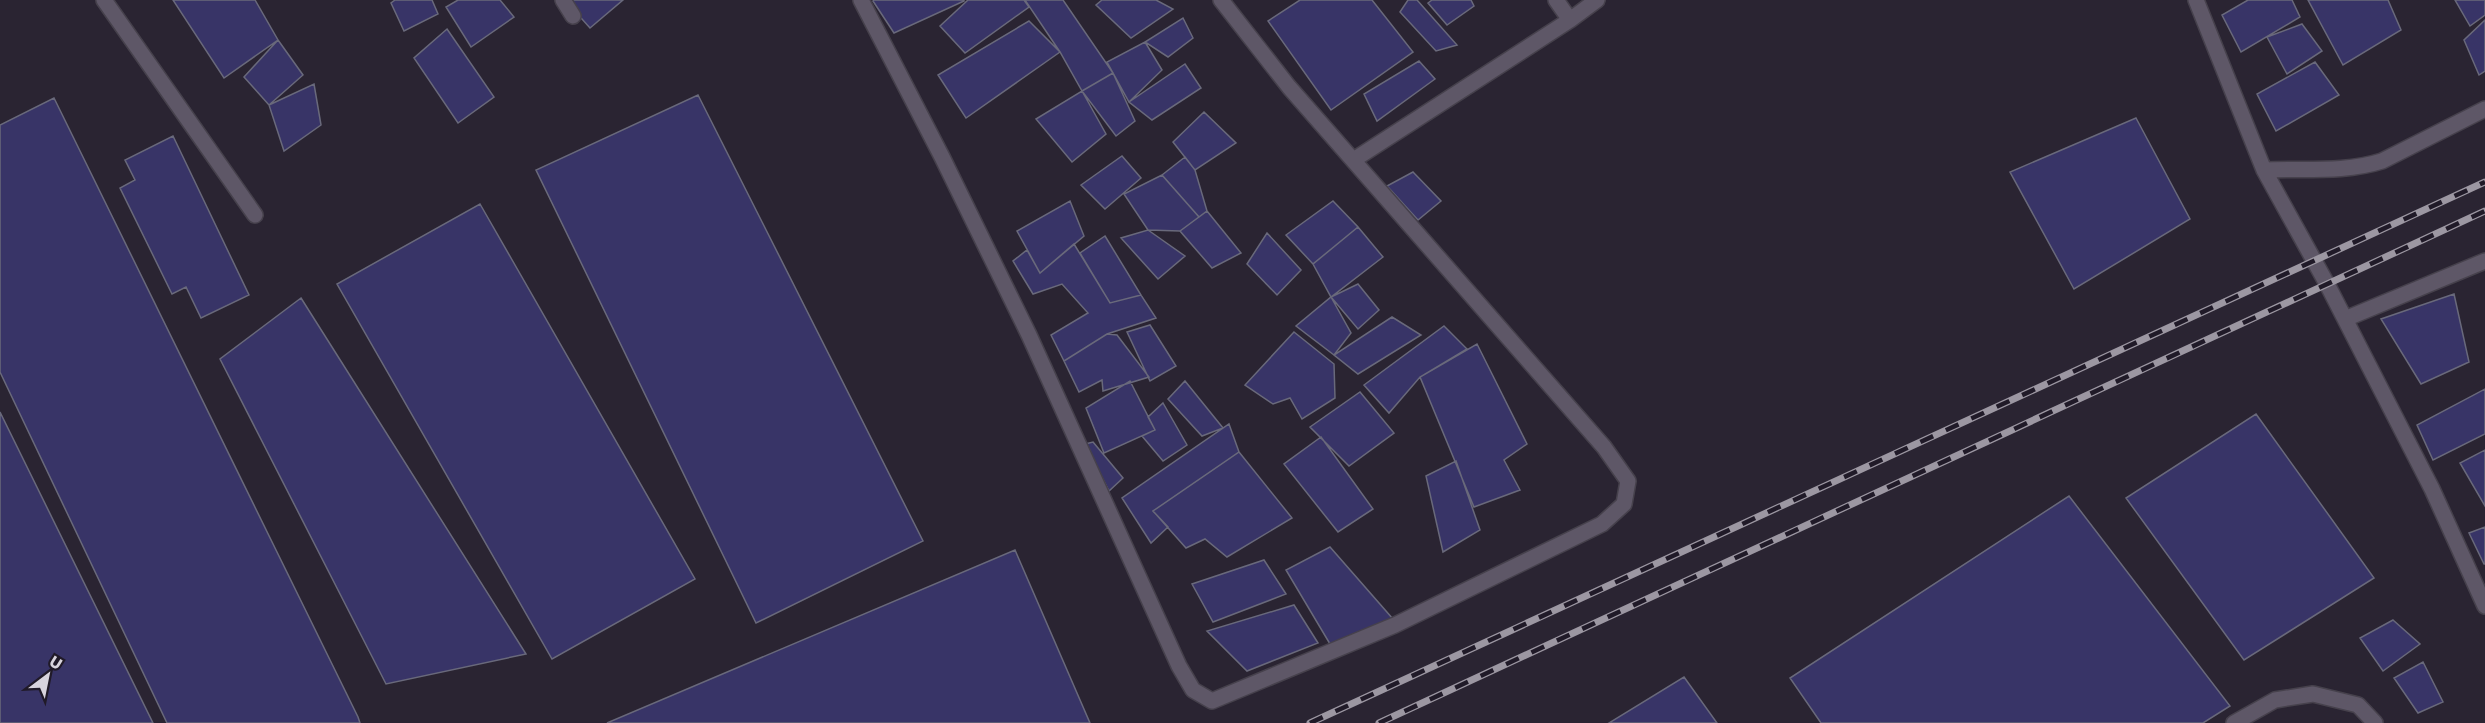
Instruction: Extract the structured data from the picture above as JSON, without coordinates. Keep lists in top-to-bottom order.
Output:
{
  "north": "top right"
}
